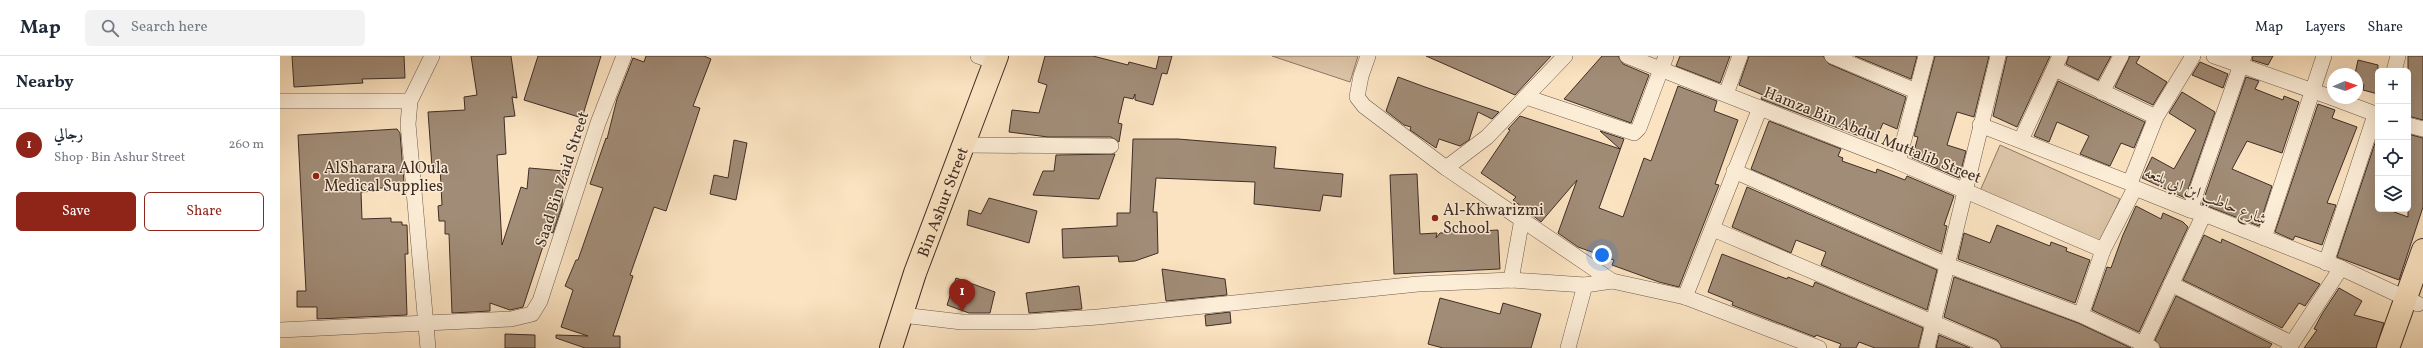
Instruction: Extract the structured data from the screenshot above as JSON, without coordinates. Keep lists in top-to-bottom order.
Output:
{
  "streets": {
    "main road": ["Bin Ashur Street"],
    "street": ["Hamza Bin Abdul Muttalib Street", "Saad Bin Zaid Street", "شارع حاطب ابن ابي بلتعه"]
  },
  "places": ["AlSharara AlOula Medical Supplies", "Al-Khwarizmi School"],
  "north": "right",
  "page": {
    "header": "Map",
    "search": "Search here",
    "nav": ["Map", "Layers", "Share"],
    "heading": "Nearby",
    "map_buttons": ["+", "−"],
    "list": [
      {
        "mark": "1",
        "name": "رجالي",
        "note": "Shop · Bin Ashur Street",
        "value": "260 m"
      }
    ],
    "buttons": ["Save", "Share"],
    "pins": "1"
  }
}
